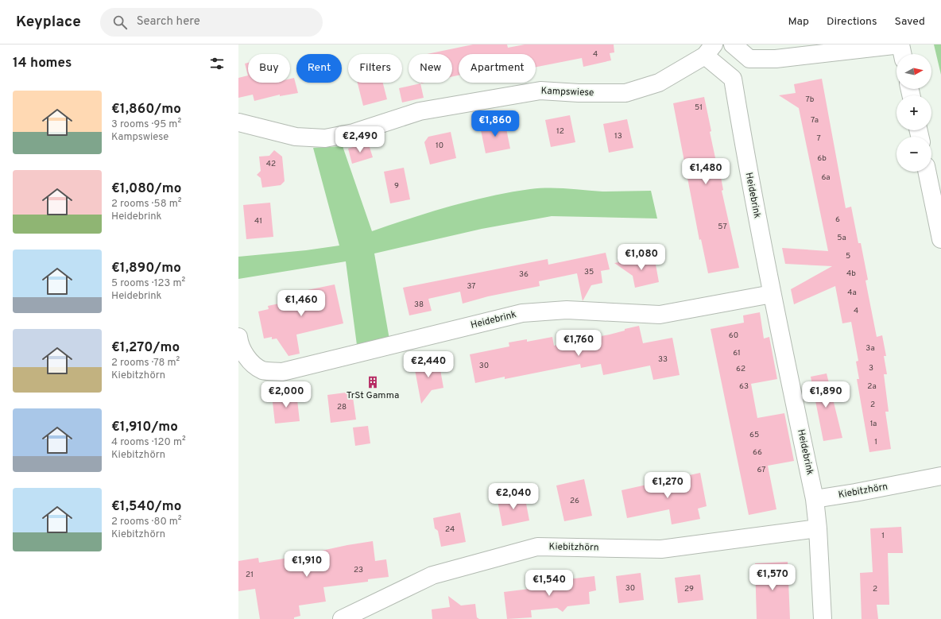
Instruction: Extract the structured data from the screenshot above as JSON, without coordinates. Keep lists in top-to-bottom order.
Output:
{
  "streets": {
    "street": ["Kampswiese", "Heidebrink", "Kiebitzhörn"]
  },
  "crossings": [
    ["Heidebrink", "Kiebitzhörn"]
  ],
  "places": {
    "building": ["TrSt Gamma"]
  },
  "house_numbers": [
    "4",
    "7b",
    "51",
    "7a",
    "12",
    "13",
    "7",
    "10",
    "6b",
    "42",
    "6a",
    "9",
    "6",
    "41",
    "57",
    "5a",
    "5",
    "35",
    "4b",
    "36",
    "37",
    "4a",
    "38",
    "4",
    "60",
    "3a",
    "61",
    "33",
    "30",
    "3",
    "62",
    "63",
    "2a",
    "2",
    "28",
    "1a",
    "65",
    "1",
    "66",
    "67",
    "26",
    "24",
    "1",
    "23",
    "21",
    "30",
    "29",
    "2"
  ],
  "north": "right",
  "page": {
    "header": "Keyplace",
    "search": "Search here",
    "nav": ["Map", "Directions", "Saved"],
    "heading": "14 homes",
    "map_buttons": ["+", "−"],
    "chip": [
      "Buy",
      "Rent",
      "Filters",
      "New",
      "Apartment"
    ],
    "list": [
      {
        "name": "€1,860/mo",
        "note": "3 rooms · 95 m² · Kampswiese"
      },
      {
        "name": "€1,080/mo",
        "note": "2 rooms · 58 m² · Heidebrink"
      },
      {
        "name": "€1,890/mo",
        "note": "5 rooms · 123 m² · Heidebrink"
      },
      {
        "name": "€1,270/mo",
        "note": "2 rooms · 78 m² · Kiebitzhörn"
      },
      {
        "name": "€1,910/mo",
        "note": "4 rooms · 120 m² · Kiebitzhörn"
      },
      {
        "name": "€1,540/mo",
        "note": "2 rooms · 80 m² · Kiebitzhörn"
      }
    ],
    "price": [
      "€1,860",
      "€2,490",
      "€1,480",
      "€1,080",
      "€1,460",
      "€1,760",
      "€2,440",
      "€2,000",
      "€1,890",
      "€1,270",
      "€2,040",
      "€1,910",
      "€1,570",
      "€1,540"
    ]
  }
}
